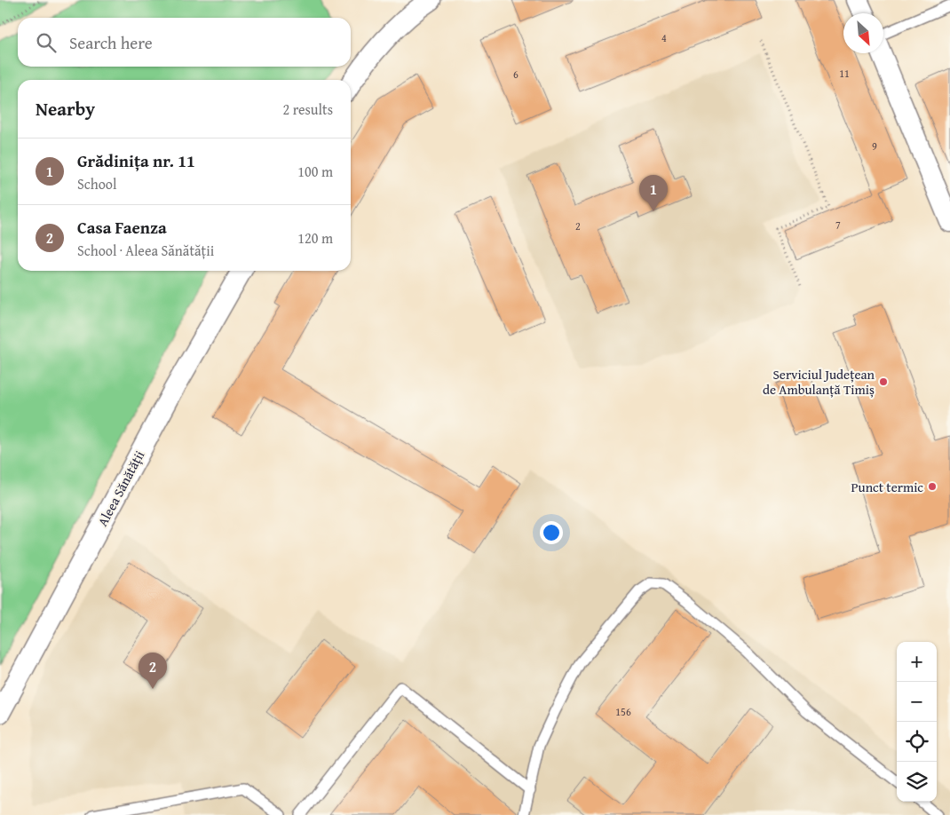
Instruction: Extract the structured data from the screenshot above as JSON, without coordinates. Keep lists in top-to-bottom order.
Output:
{
  "streets": {
    "street": ["Aleea Sănătății"]
  },
  "places": ["Serviciul Județean de Ambulanță Timiș", "Punct termic"],
  "house_numbers": [
    "4",
    "11",
    "6",
    "9",
    "7",
    "2",
    "156"
  ],
  "north": "bottom right",
  "page": {
    "search": "Search here",
    "heading": ["Nearby", "2 results"],
    "list": [
      {
        "mark": "1",
        "name": "Grădinița nr. 11",
        "note": "School",
        "value": "100 m"
      },
      {
        "mark": "2",
        "name": "Casa Faenza",
        "note": "School · Aleea Sănătății",
        "value": "120 m"
      }
    ],
    "pins": ["1", "2"],
    "map_buttons": ["+", "−"]
  }
}
